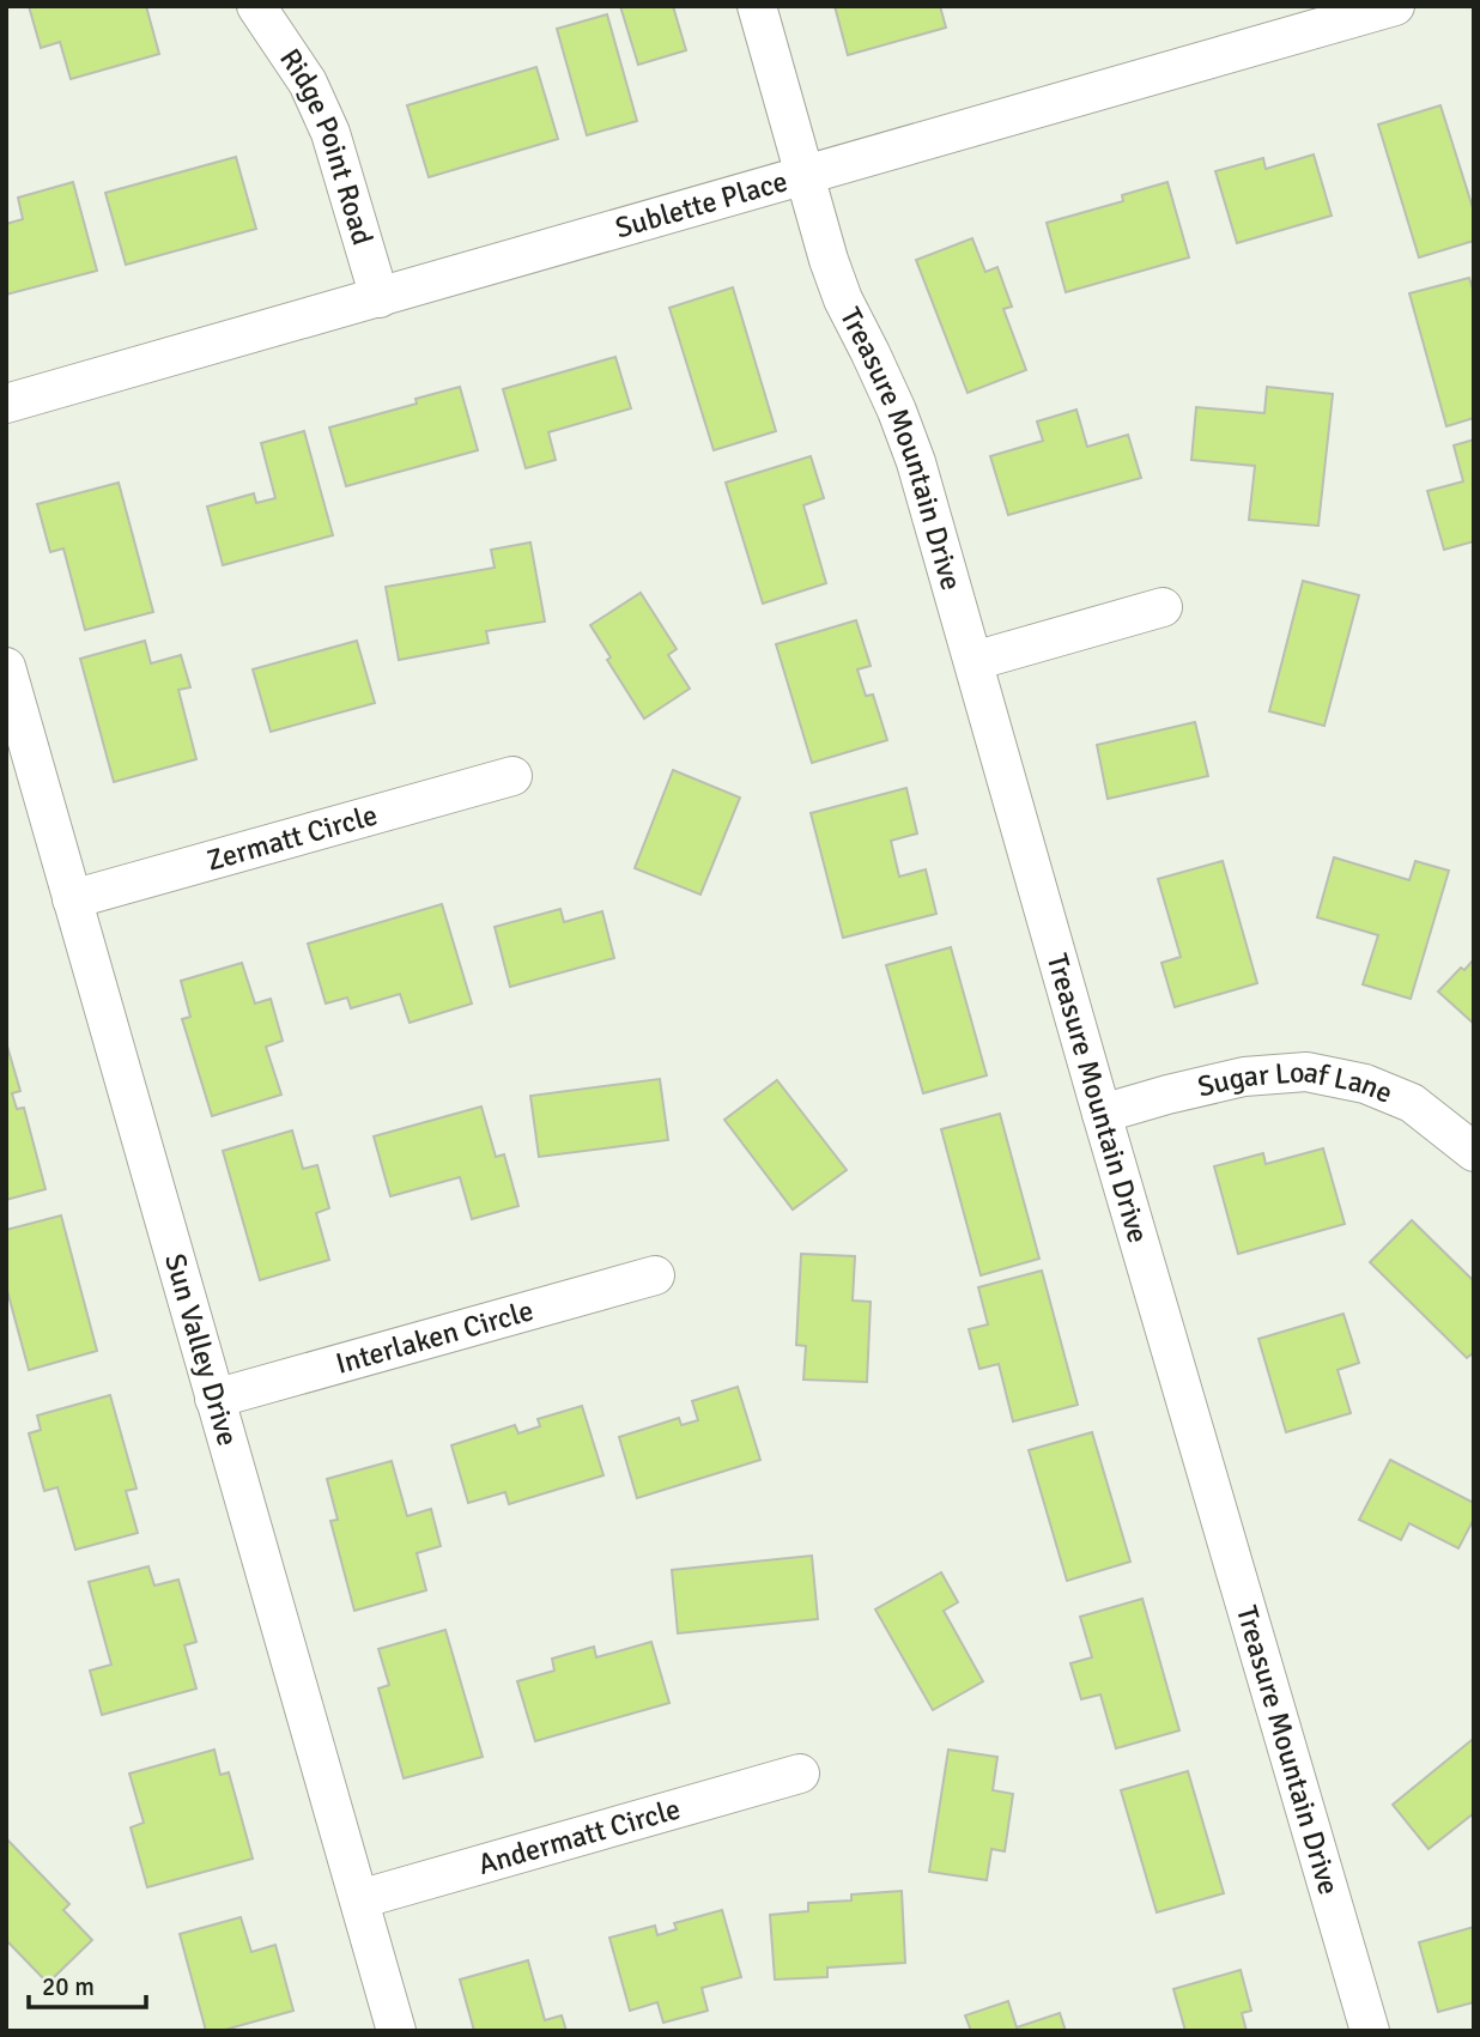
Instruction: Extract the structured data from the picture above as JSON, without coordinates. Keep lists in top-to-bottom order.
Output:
{
  "streets": {
    "street": [
      "Ridge Point Road",
      "Sublette Place",
      "Treasure Mountain Drive",
      "Zermatt Circle",
      "Sugar Loaf Lane",
      "Interlaken Circle",
      "Sun Valley Drive",
      "Andermatt Circle"
    ]
  },
  "crossings": [
    ["Ridge Point Road", "Sublette Place"],
    ["Sublette Place", "Treasure Mountain Drive"],
    ["Treasure Mountain Drive", "Sugar Loaf Lane"],
    ["Zermatt Circle", "Sun Valley Drive"],
    ["Interlaken Circle", "Sun Valley Drive"],
    ["Sun Valley Drive", "Andermatt Circle"]
  ],
  "scale_bar": "20 m"
}
